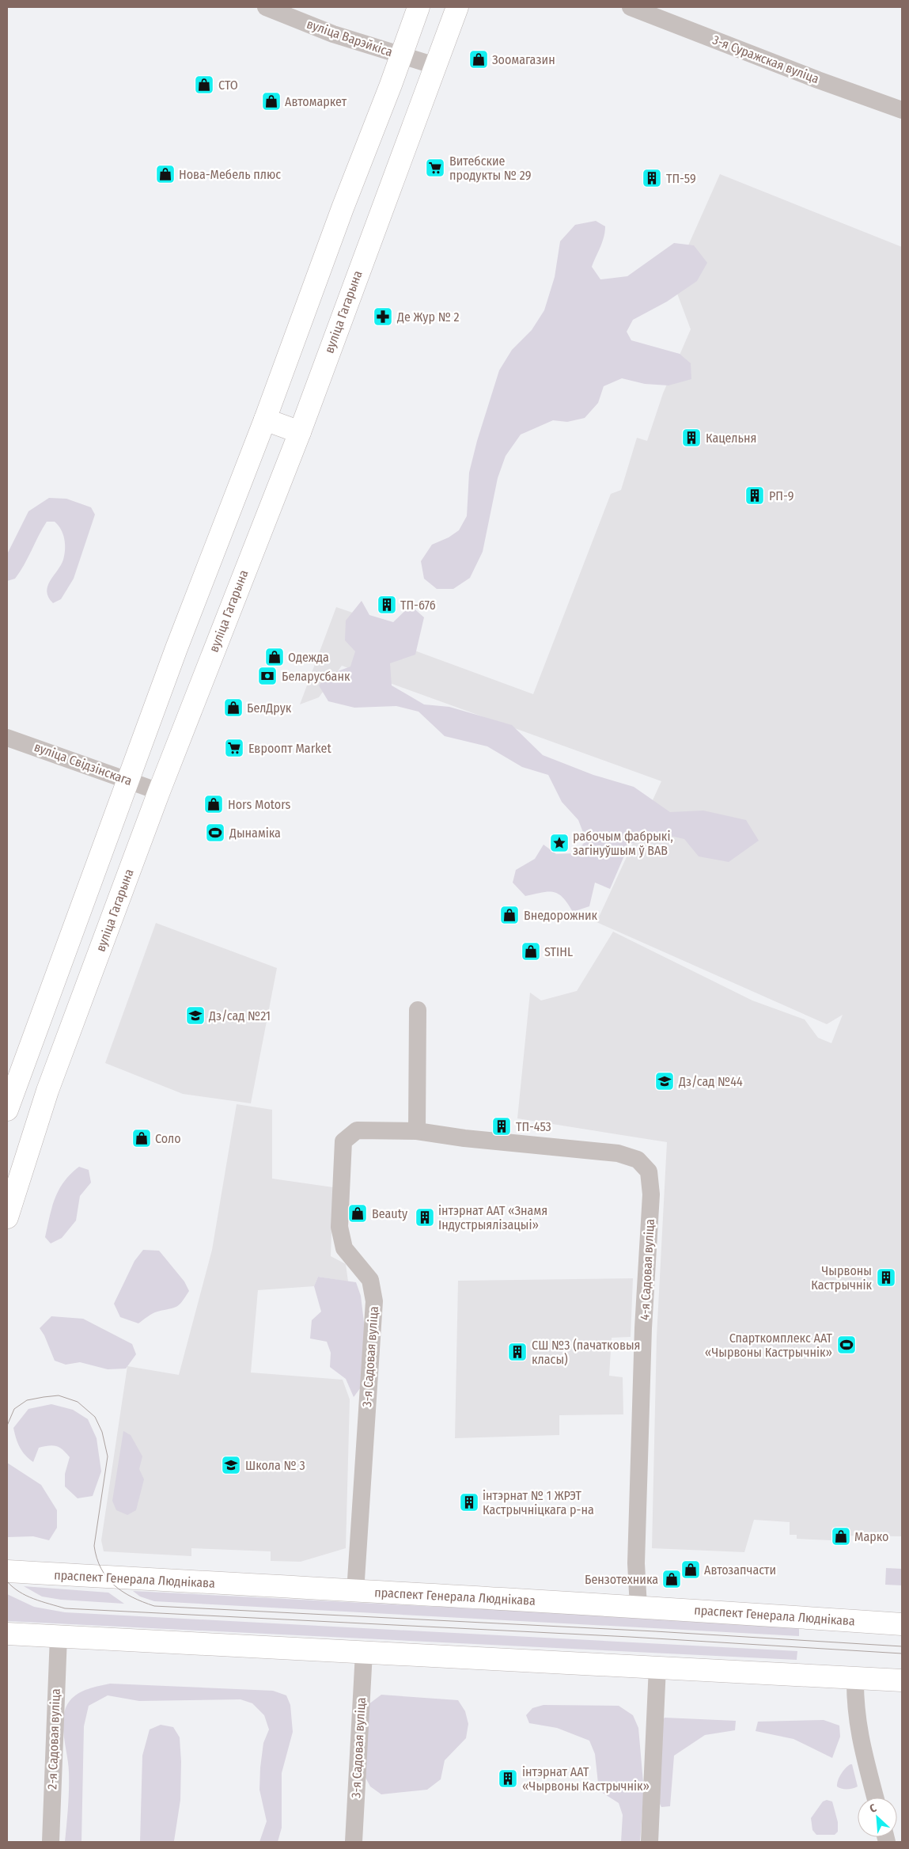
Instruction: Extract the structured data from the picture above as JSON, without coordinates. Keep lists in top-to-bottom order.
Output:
{
  "streets": {
    "main road": ["вуліца Гагарына", "праспект Генерала Люднікава"],
    "street": [
      "вуліца Варэйкіса",
      "3-я Суражская вуліца",
      "вуліца Свідзінскага",
      "4-я Садовая вуліца",
      "3-я Садовая вуліца",
      "2-я Садовая вуліца"
    ]
  },
  "crossings": [
    ["вуліца Варэйкіса", "вуліца Гагарына"],
    ["вуліца Гагарына", "вуліца Свідзінскага"],
    ["4-я Садовая вуліца", "3-я Садовая вуліца"],
    ["4-я Садовая вуліца", "праспект Генерала Люднікава"],
    ["3-я Садовая вуліца", "праспект Генерала Люднікава"]
  ],
  "places": {
    "shop": [
      "Зоомагазин",
      "СТО",
      "Автомаркет",
      "Нова-Мебель плюс",
      "Одежда",
      "БелДрук",
      "Hors Motors",
      "Внедорожник",
      "STIHL",
      "Соло",
      "Beauty",
      "Марко",
      "Автозапчасти",
      "Бензотехника"
    ],
    "supermarket": ["Витебские продукты № 29", "Евроопт Market"],
    "building": [
      "ТП-59",
      "Кацельня",
      "РП-9",
      "ТП-676",
      "ТП-453",
      "інтэрнат ААТ «Знамя Індустрыялізацыі»",
      "Чырвоны Кастрычнік",
      "СШ №3 (пачатковыя класы)",
      "інтэрнат № 1 ЖРЭТ Кастрычніцкага р-на",
      "інтэрнат ААТ «Чырвоны Кастрычнік»"
    ],
    "pharmacy": ["Де Жур № 2"],
    "bank": ["Беларусбанк"],
    "sports": ["Дынаміка", "Спарткомплекс ААТ «Чырвоны Кастрычнік»"],
    "place": ["рабочым фабрыкі, загінуўшым ў ВАВ"],
    "school or university": ["Дз/сад №21", "Дз/сад №44", "Школа № 3"]
  },
  "north": "top left"
}
